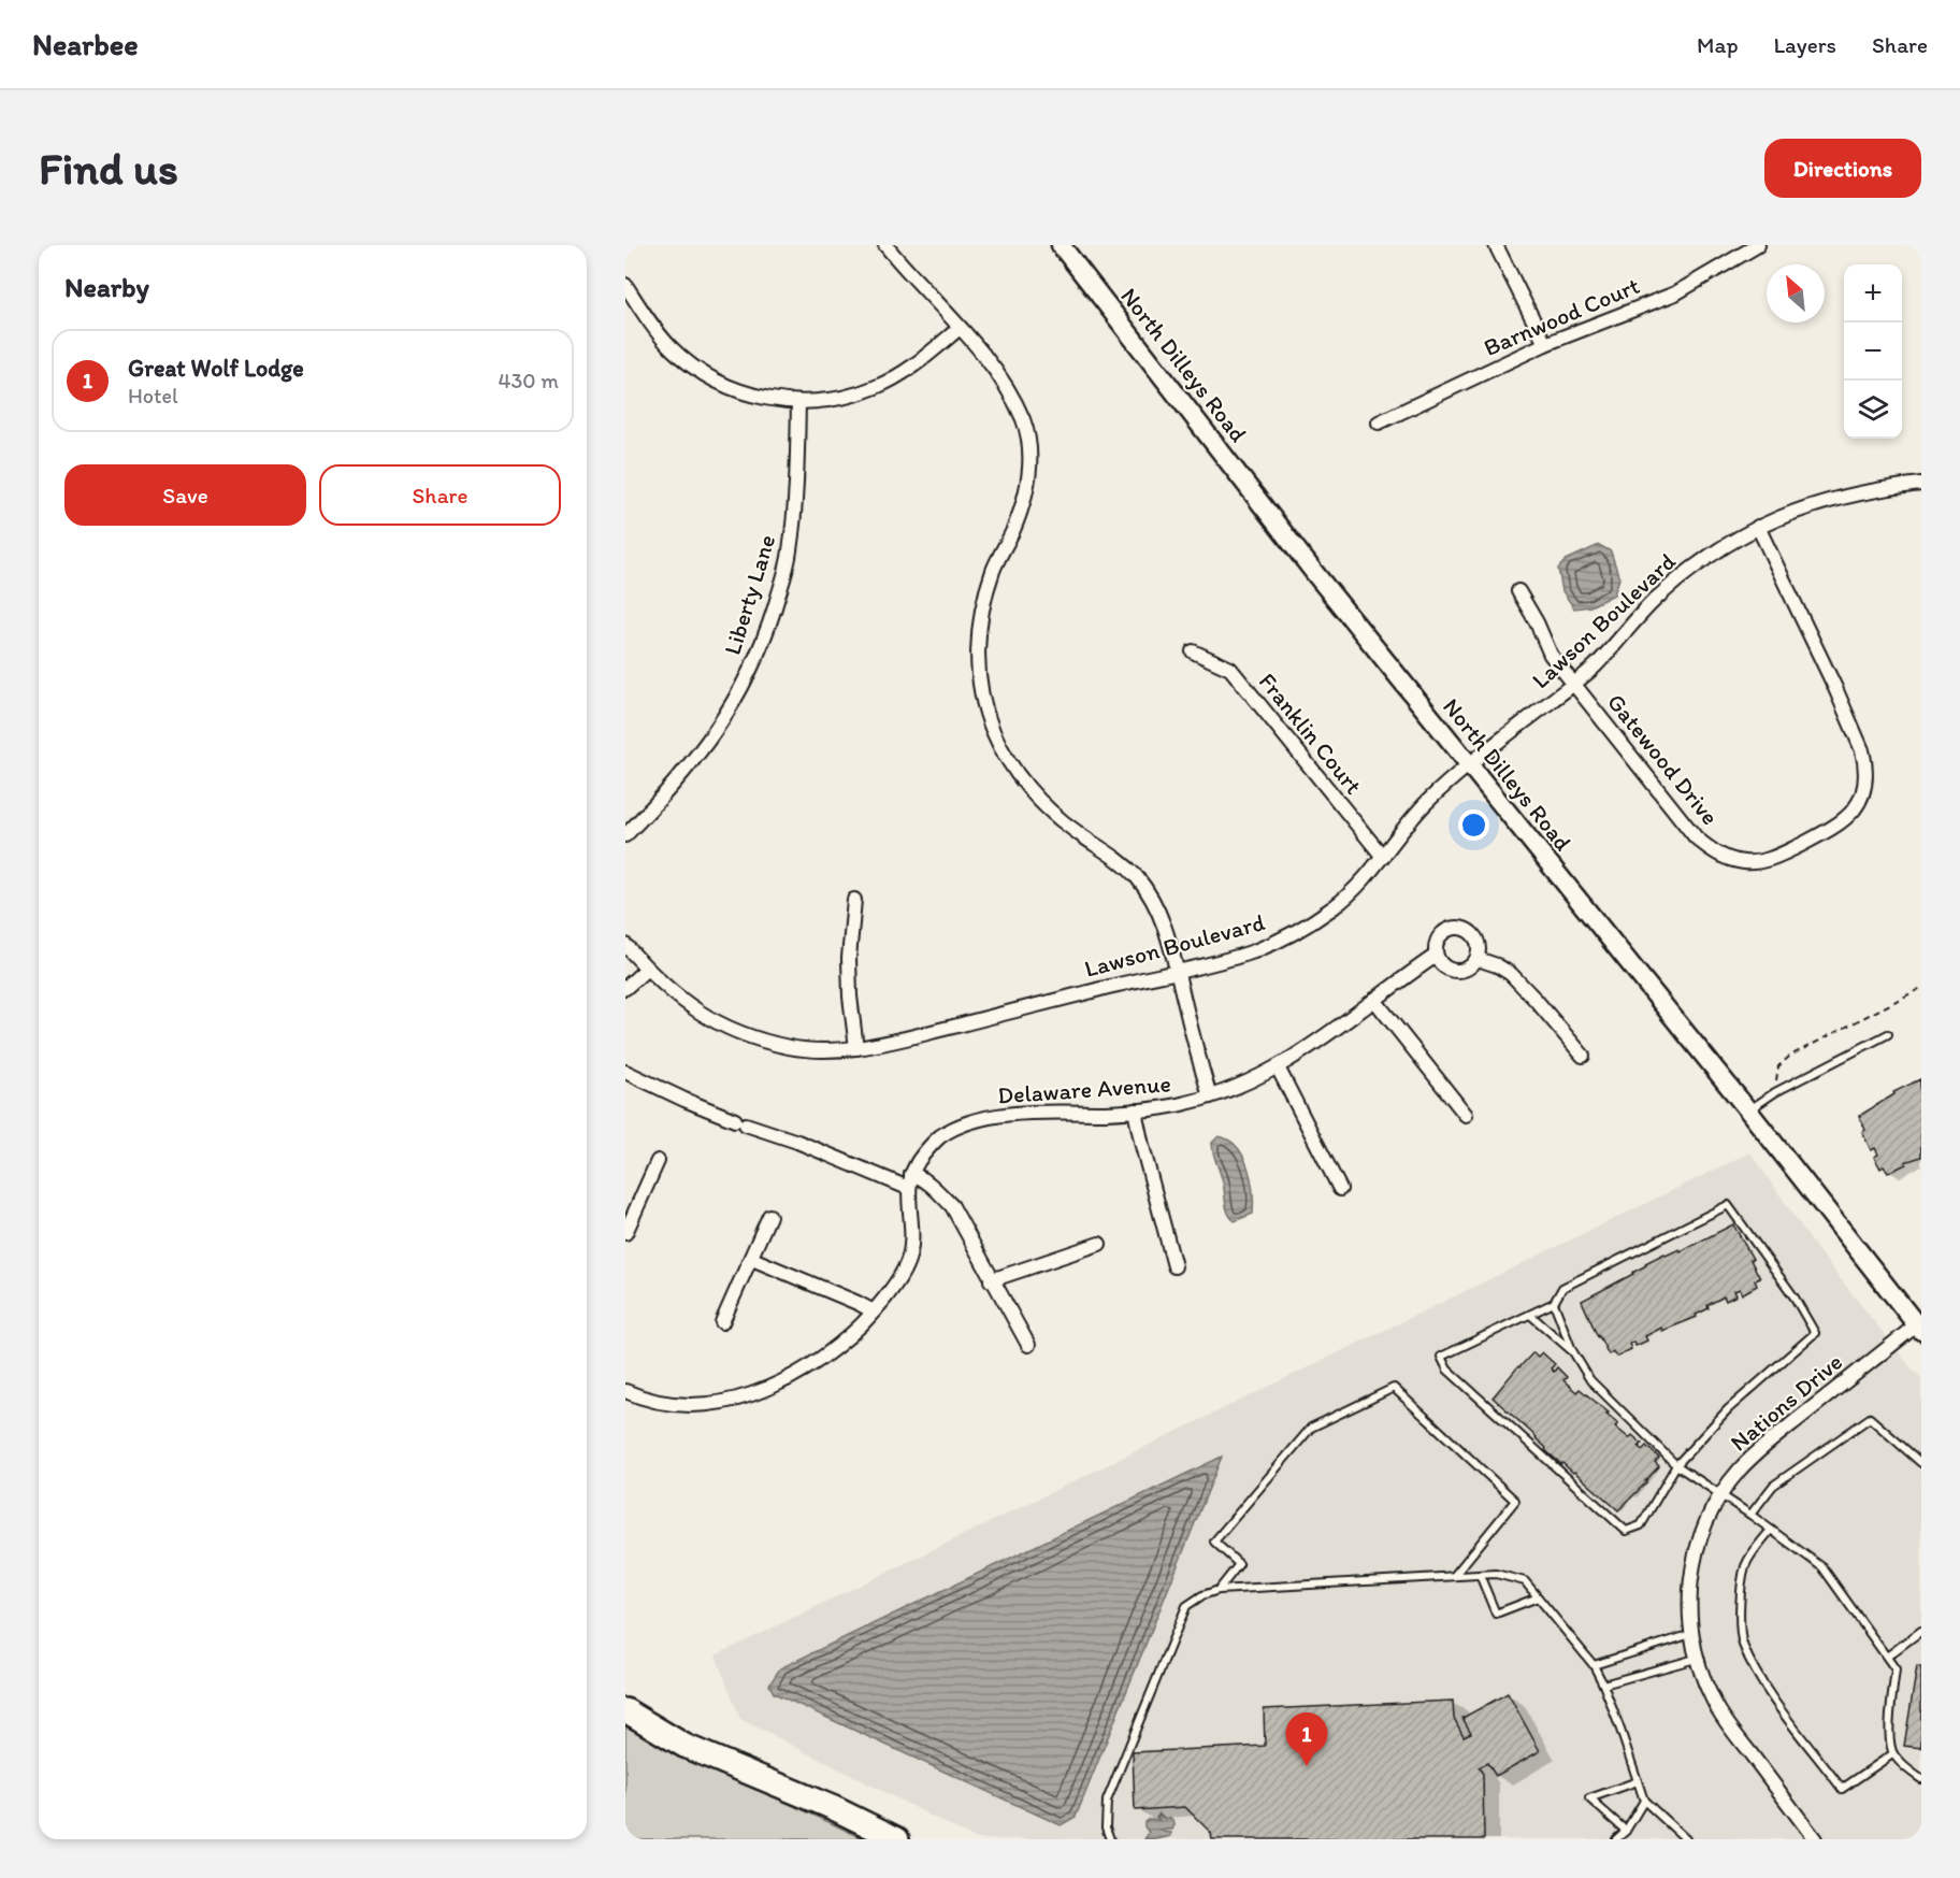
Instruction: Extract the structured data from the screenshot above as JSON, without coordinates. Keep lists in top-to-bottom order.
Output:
{
  "streets": {
    "street": [
      "Barnwood Court",
      "North Dilleys Road",
      "Liberty Lane",
      "Lawson Boulevard",
      "Franklin Court",
      "Gatewood Drive",
      "Delaware Avenue",
      "Nations Drive"
    ]
  },
  "crossings": [
    ["North Dilleys Road", "Lawson Boulevard"],
    ["North Dilleys Road", "Nations Drive"],
    ["Lawson Boulevard", "Franklin Court"],
    ["Lawson Boulevard", "Gatewood Drive"]
  ],
  "north": "top left",
  "page": {
    "header": "Nearbee",
    "nav": ["Map", "Layers", "Share"],
    "buttons": [
      "Directions",
      ["Save", "Share"]
    ],
    "title": "Find us",
    "heading": "Nearby",
    "map_buttons": ["+", "−"],
    "list": [
      {
        "mark": "1",
        "name": "Great Wolf Lodge",
        "note": "Hotel",
        "value": "430 m"
      }
    ],
    "pins": "1"
  }
}
